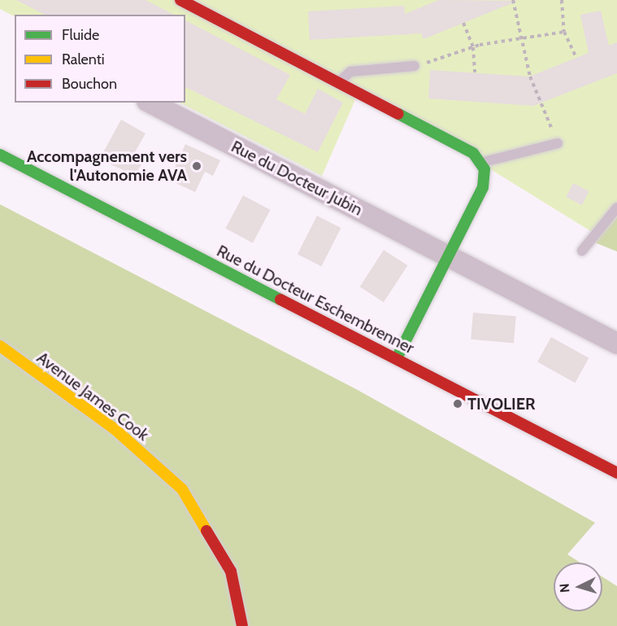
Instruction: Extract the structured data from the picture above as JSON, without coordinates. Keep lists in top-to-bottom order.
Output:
{
  "streets": {
    "street": ["Rue du Docteur Jubin", "Rue du Docteur Eschembrenner", "Avenue James Cook"]
  },
  "places": ["Accompagnement vers l'Autonomie AVA", "TIVOLIER"],
  "legend": ["Fluide", "Ralenti", "Bouchon"],
  "north": "left"
}
